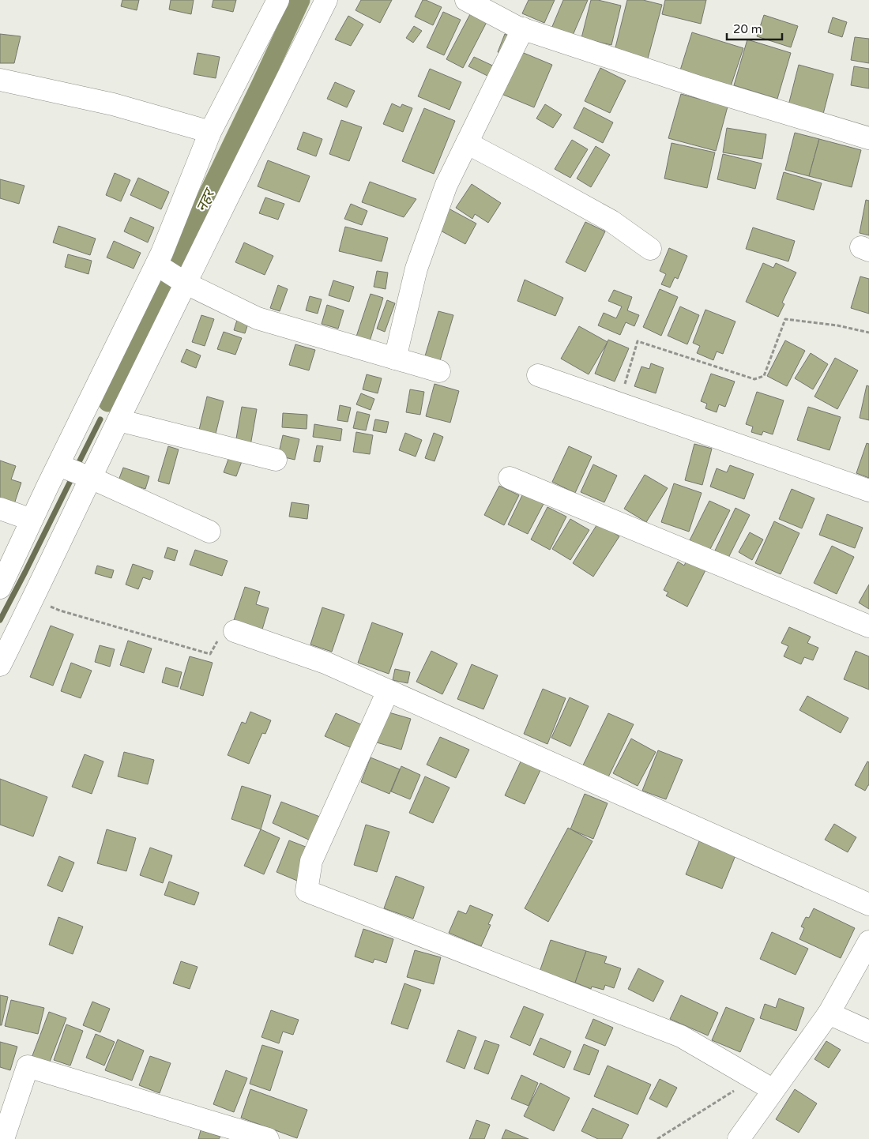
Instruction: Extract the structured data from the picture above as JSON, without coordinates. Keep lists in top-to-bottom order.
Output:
{
  "water": ["नहर"],
  "scale_bar": "20 m"
}
